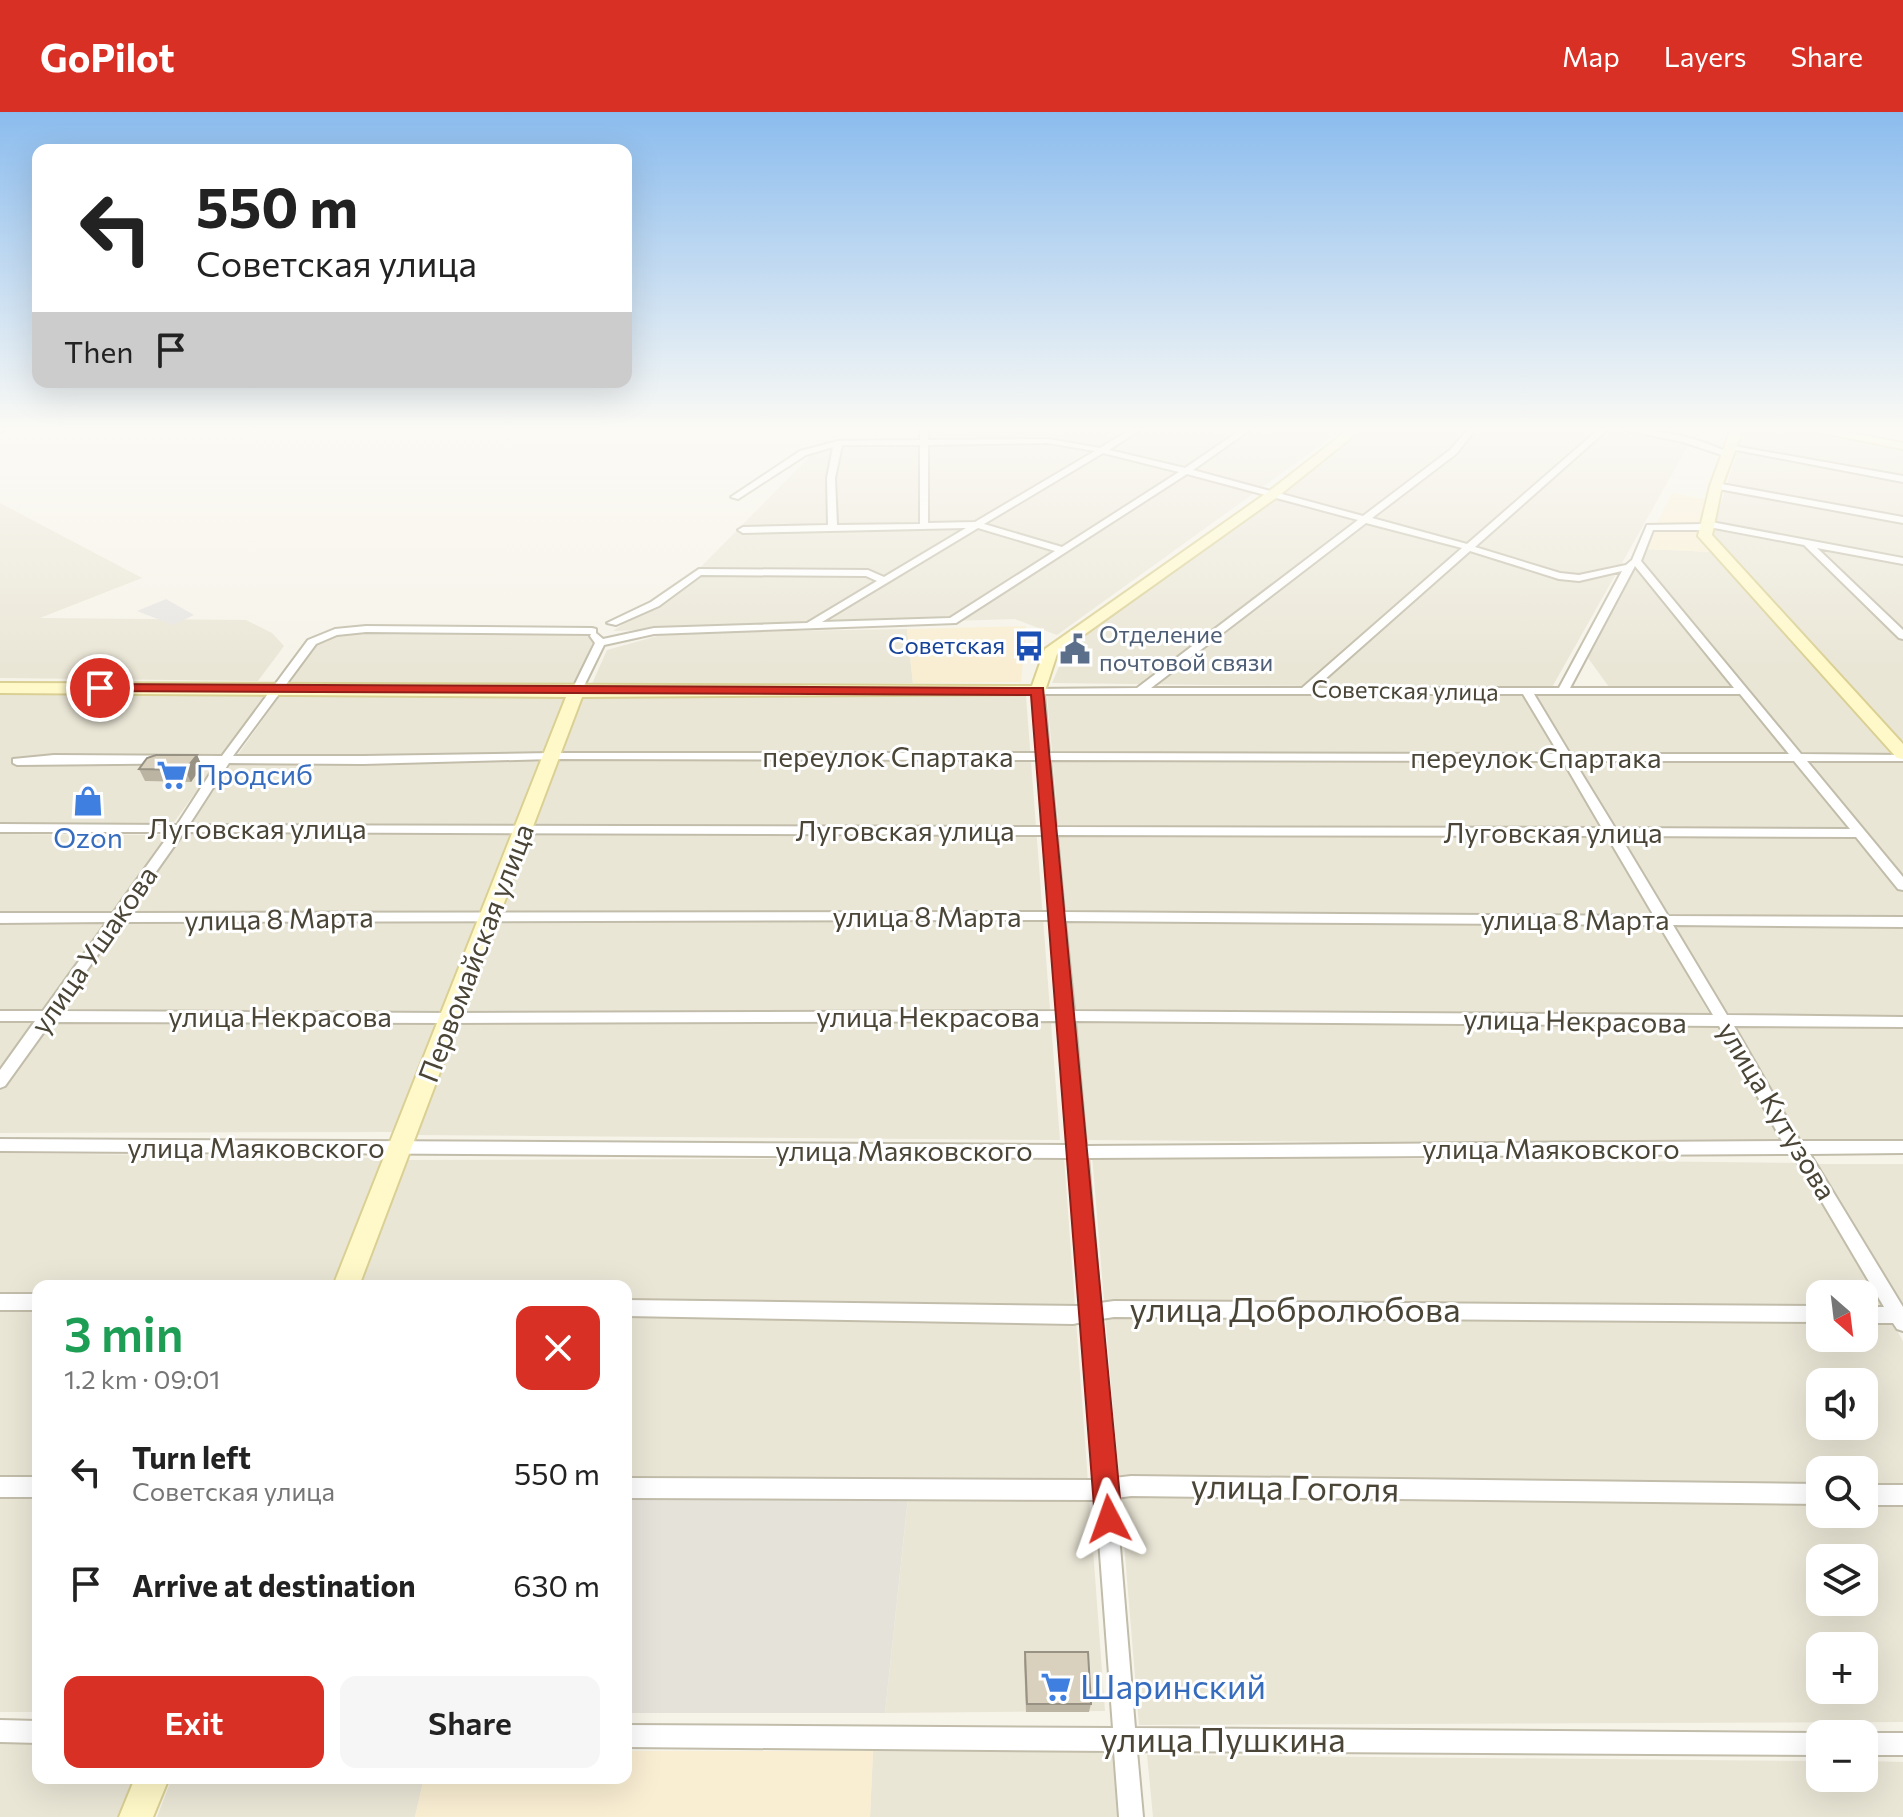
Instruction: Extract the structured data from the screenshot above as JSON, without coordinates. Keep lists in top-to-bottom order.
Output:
{
  "streets": {
    "street": [
      "Советская улица",
      "переулок Спартака",
      "Луговская улица",
      "улица 8 Марта",
      "улица Ушакова",
      "Первомайская улица",
      "улица Некрасова",
      "улица Кутузова",
      "улица Маяковского",
      "улица Добролюбова",
      "улица Гоголя",
      "улица Пушкина"
    ]
  },
  "crossings": [
    ["Советская улица", "улица Ушакова"],
    ["Советская улица", "Первомайская улица"],
    ["Советская улица", "улица Кутузова"],
    ["переулок Спартака", "улица Ушакова"],
    ["переулок Спартака", "Первомайская улица"],
    ["переулок Спартака", "улица Кутузова"],
    ["Луговская улица", "улица Ушакова"],
    ["Луговская улица", "Первомайская улица"],
    ["Луговская улица", "улица Кутузова"],
    ["улица 8 Марта", "улица Ушакова"],
    ["улица 8 Марта", "Первомайская улица"],
    ["улица 8 Марта", "улица Кутузова"],
    ["улица Ушакова", "улица Некрасова"],
    ["Первомайская улица", "улица Некрасова"],
    ["Первомайская улица", "улица Маяковского"],
    ["улица Некрасова", "улица Кутузова"],
    ["улица Кутузова", "улица Маяковского"]
  ],
  "places": {
    "bus stop": ["Советская"],
    "public building": ["Отделение почтовой связи"],
    "supermarket": ["Продсиб", "Шаринский"],
    "shop": ["Ozon"]
  },
  "north": "bottom right",
  "page": {
    "header": "GoPilot",
    "nav": ["Map", "Layers", "Share"],
    "turn": ["550 m", "Советская улица"],
    "then": "Then",
    "map_buttons": ["+", "−"],
    "heading": ["3 min", "1.2 km · 09:01"],
    "list": [
      {
        "name": "Turn left",
        "note": "Советская улица",
        "value": "550 m"
      },
      {
        "name": "Arrive at destination",
        "value": "630 m"
      }
    ],
    "buttons": ["Exit", "Share"]
  }
}
